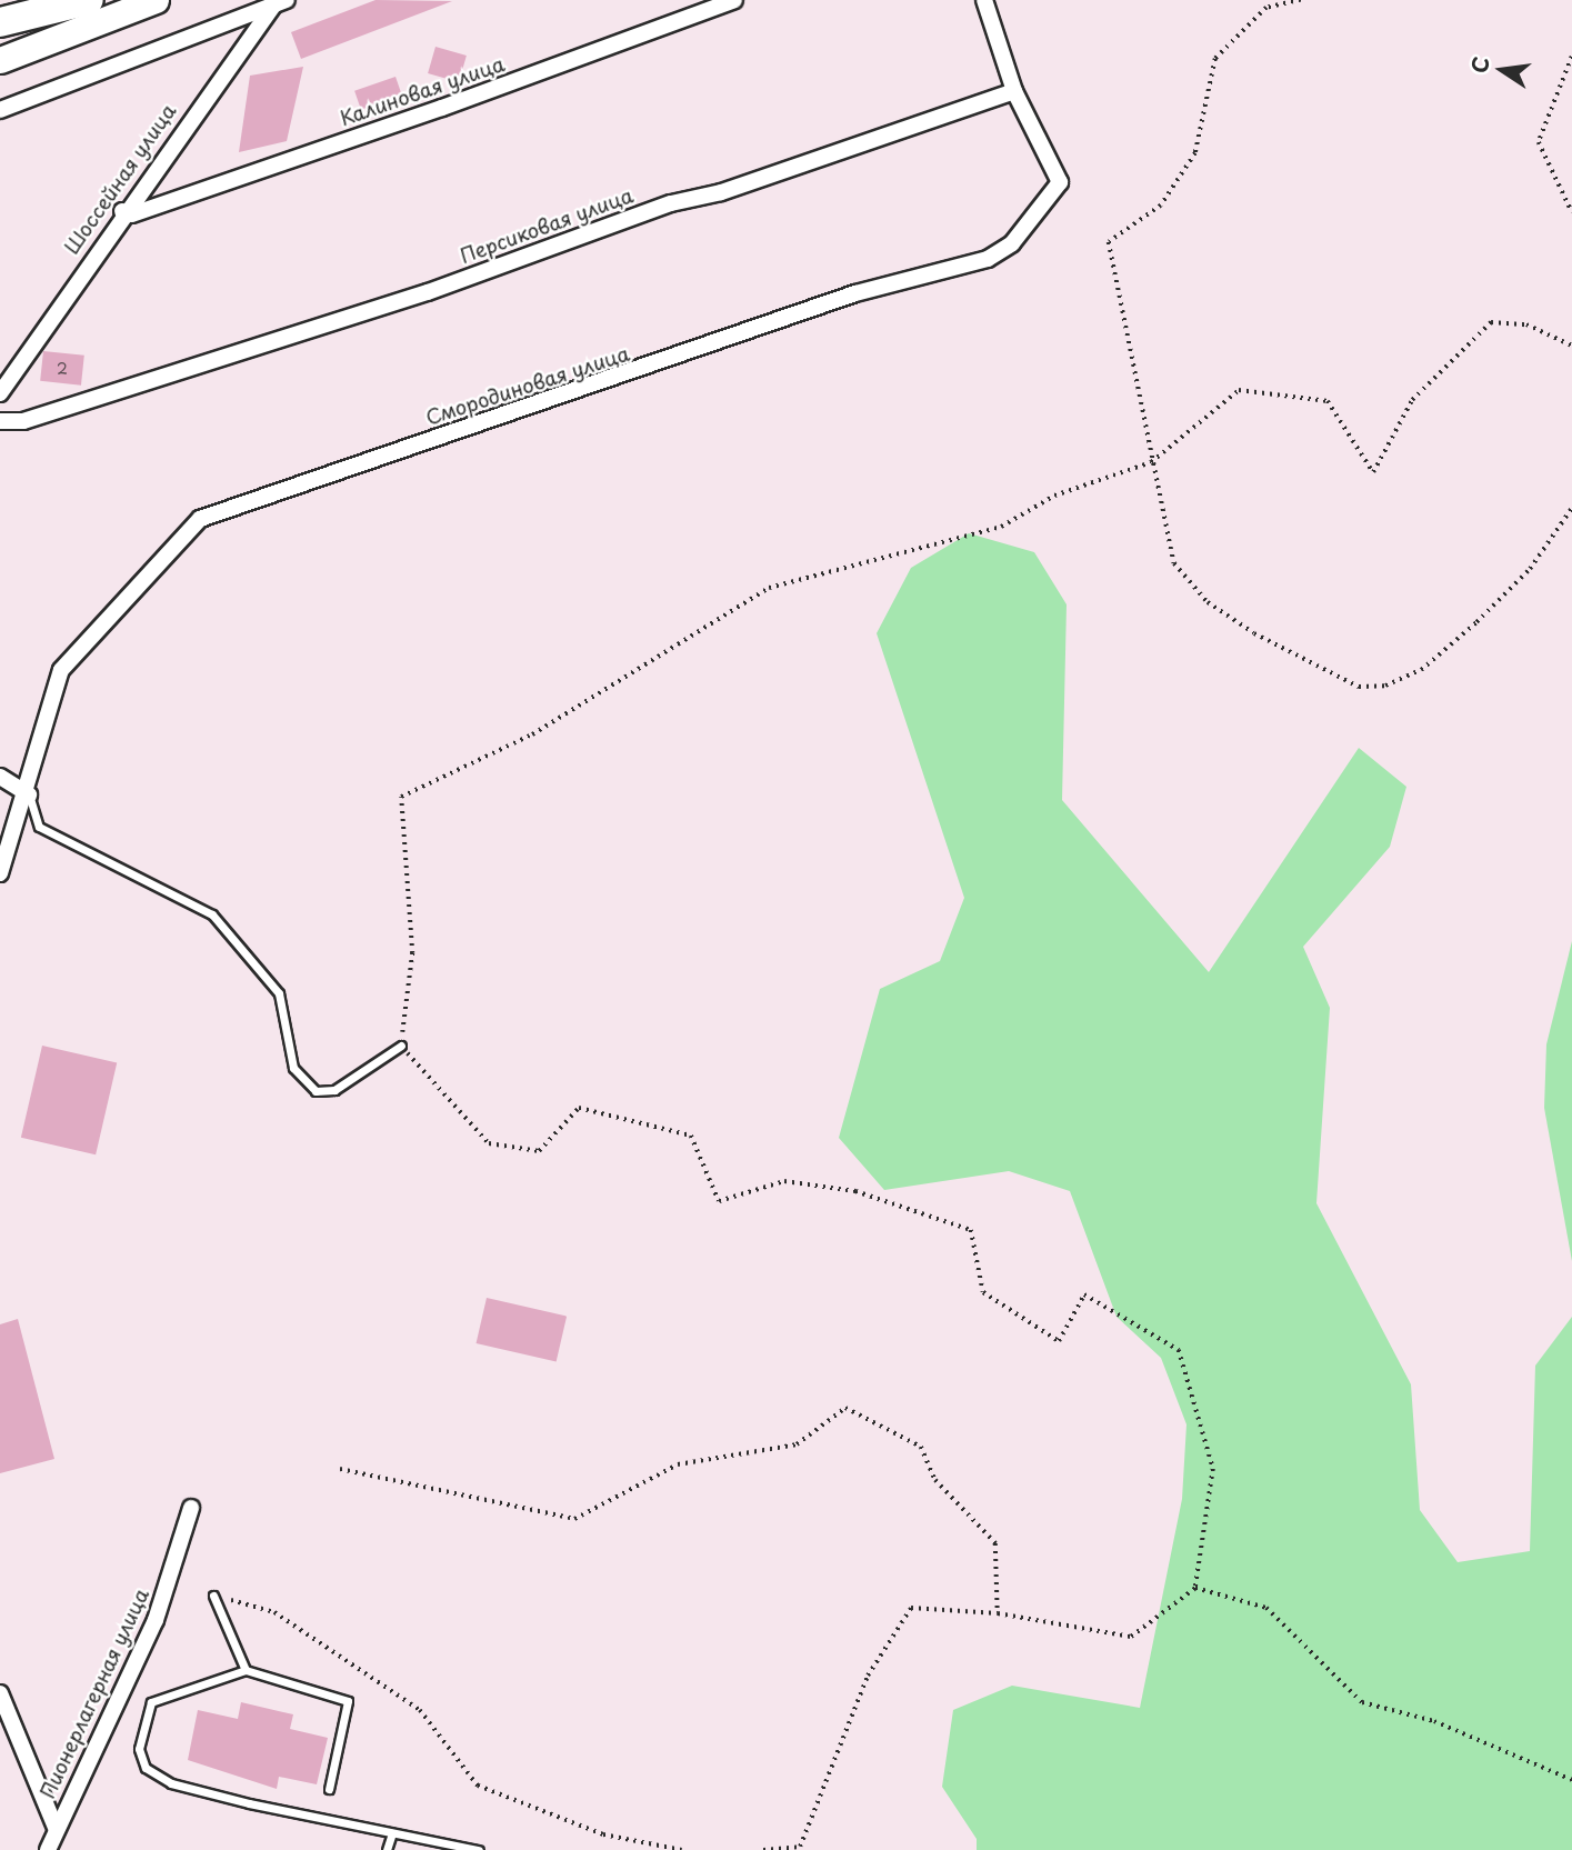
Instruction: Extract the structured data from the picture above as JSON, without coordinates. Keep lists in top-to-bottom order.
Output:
{
  "streets": {
    "street": [
      "Калиновая улица",
      "Шоссейная улица",
      "Персиковая улица",
      "Смородиновая улица",
      "Пионерлагерная улица"
    ]
  },
  "crossings": [
    ["Калиновая улица", "Шоссейная улица"],
    ["Персиковая улица", "Смородиновая улица"]
  ],
  "house_numbers": ["2"],
  "north": "left"
}
